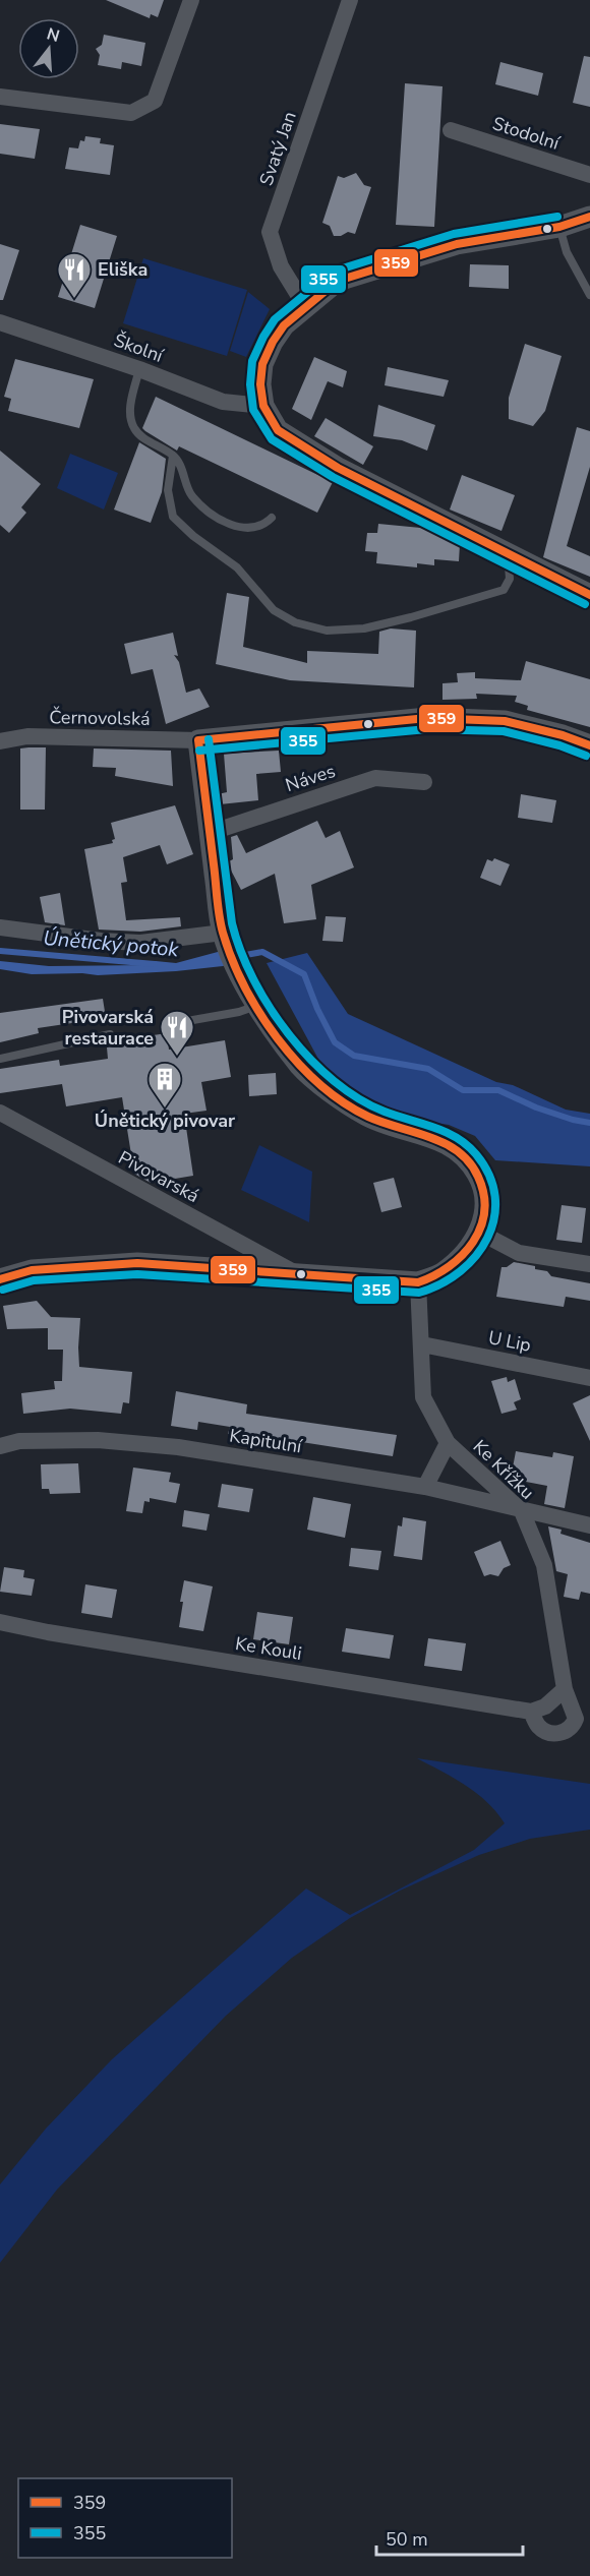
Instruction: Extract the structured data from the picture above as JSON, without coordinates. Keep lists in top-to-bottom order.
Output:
{
  "streets": {
    "street": [
      "Stodolní",
      "Svatý Jan",
      "Školní",
      "Černovolská",
      "Náves",
      "Pivovarská",
      "U Lip",
      "Kapitulní",
      "Ke Křížku",
      "Ke Kouli"
    ]
  },
  "crossings": [
    ["U Lip", "Ke Křížku"],
    ["Kapitulní", "Ke Křížku"]
  ],
  "water": ["Únětický potok"],
  "places": {
    "restaurant": ["Eliška", "Pivovarská restaurace"],
    "building": ["Únětický pivovar"]
  },
  "lines": ["transit line 359", "transit line 355"],
  "legend": ["359", "355"],
  "scale_bar": "50 m",
  "north": "top"
}
